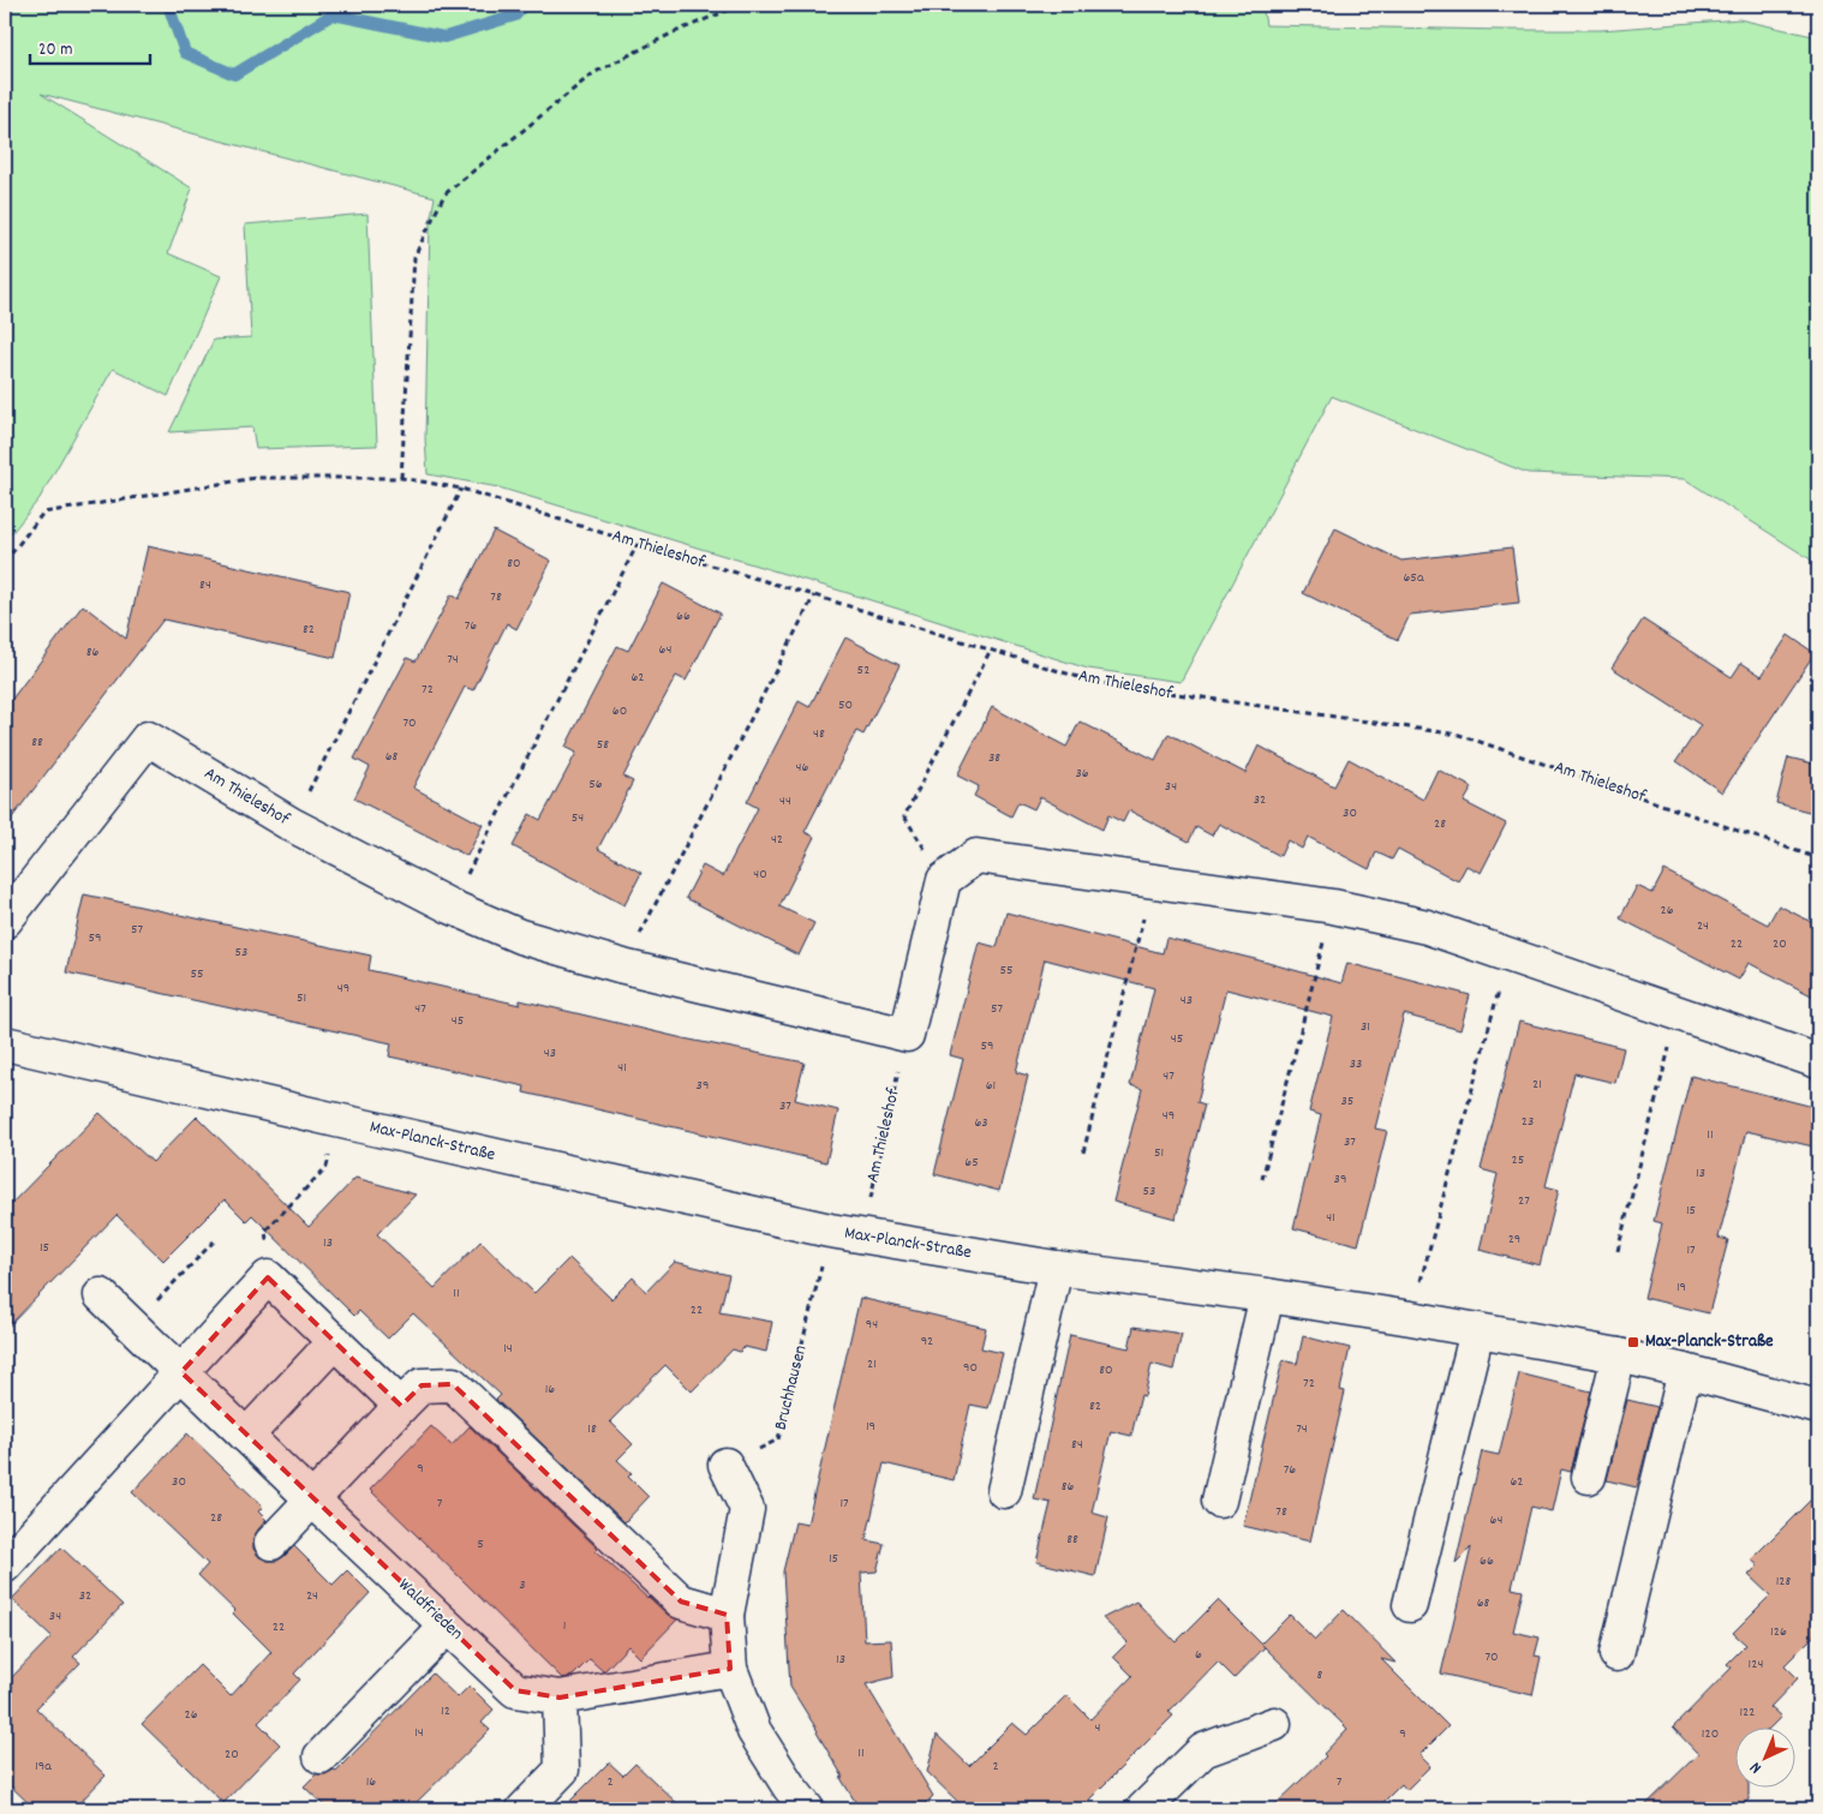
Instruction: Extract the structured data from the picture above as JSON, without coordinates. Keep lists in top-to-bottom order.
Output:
{
  "streets": {
    "street": ["Am Thieleshof", "Max-Planck-Straße", "Waldfrieden"],
    "path": ["Bruchhausen"]
  },
  "crossings": [
    ["Am Thieleshof", "Max-Planck-Straße"],
    ["Max-Planck-Straße", "Bruchhausen"]
  ],
  "places": {
    "transit": ["Max-Planck-Straße"]
  },
  "house_numbers": [
    "80",
    "65a",
    "84",
    "78",
    "66",
    "76",
    "82",
    "64",
    "86",
    "74",
    "52",
    "62",
    "72",
    "50",
    "60",
    "70",
    "48",
    "88",
    "58",
    "68",
    "38",
    "46",
    "36",
    "56",
    "34",
    "32",
    "44",
    "30",
    "54",
    "28",
    "42",
    "40",
    "26",
    "24",
    "57",
    "59",
    "22",
    "20",
    "53",
    "55",
    "55",
    "49",
    "51",
    "43",
    "47",
    "57",
    "45",
    "31",
    "45",
    "59",
    "43",
    "33",
    "41",
    "47",
    "21",
    "39",
    "61",
    "35",
    "37",
    "49",
    "23",
    "63",
    "11",
    "37",
    "51",
    "25",
    "65",
    "13",
    "39",
    "53",
    "27",
    "15",
    "41",
    "29",
    "13",
    "15",
    "17",
    "19",
    "11",
    "22",
    "94",
    "92",
    "14",
    "21",
    "90",
    "80",
    "72",
    "16",
    "82",
    "19",
    "18",
    "74",
    "84",
    "9",
    "76",
    "30",
    "62",
    "86",
    "7",
    "17",
    "78",
    "28",
    "64",
    "88",
    "5",
    "15",
    "66",
    "128",
    "3",
    "32",
    "24",
    "68",
    "34",
    "1",
    "22",
    "126",
    "6",
    "70",
    "13",
    "124",
    "8",
    "12",
    "122",
    "26",
    "4",
    "14",
    "9",
    "120",
    "11",
    "20",
    "19a",
    "2",
    "16",
    "2",
    "7"
  ],
  "scale_bar": "20 m",
  "north": "bottom left"
}
